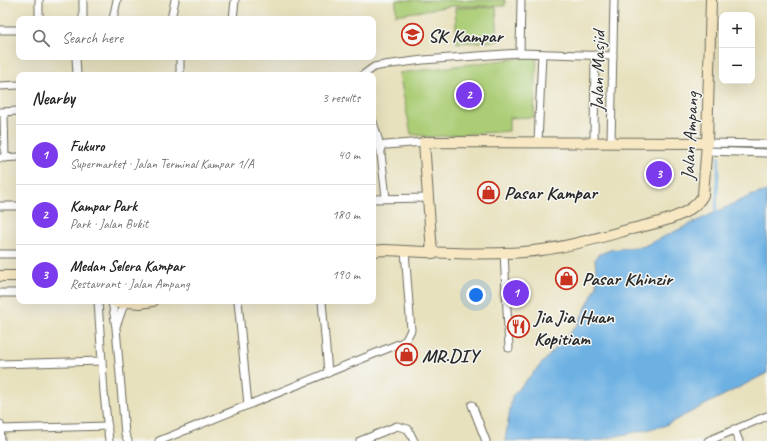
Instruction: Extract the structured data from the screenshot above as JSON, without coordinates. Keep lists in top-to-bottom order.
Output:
{
  "streets": {
    "street": ["Jalan Masjid", "Jalan Ampang"]
  },
  "places": {
    "school or university": ["SK Kampar"],
    "shop": ["Pasar Kampar", "Pasar Khinzir", "MR.DIY"],
    "restaurant": ["Jia Jia Huan Kopitiam"]
  },
  "page": {
    "map_buttons": ["+", "−"],
    "search": "Search here",
    "heading": ["Nearby", "3 results"],
    "pins": ["2", "3", "1"],
    "list": [
      {
        "mark": "1",
        "name": "Fukuro",
        "note": "Supermarket · Jalan Terminal Kampar 1/A",
        "value": "40 m"
      },
      {
        "mark": "2",
        "name": "Kampar Park",
        "note": "Park · Jalan Bukit",
        "value": "180 m"
      },
      {
        "mark": "3",
        "name": "Medan Selera Kampar",
        "note": "Restaurant · Jalan Ampang",
        "value": "190 m"
      }
    ]
  }
}
